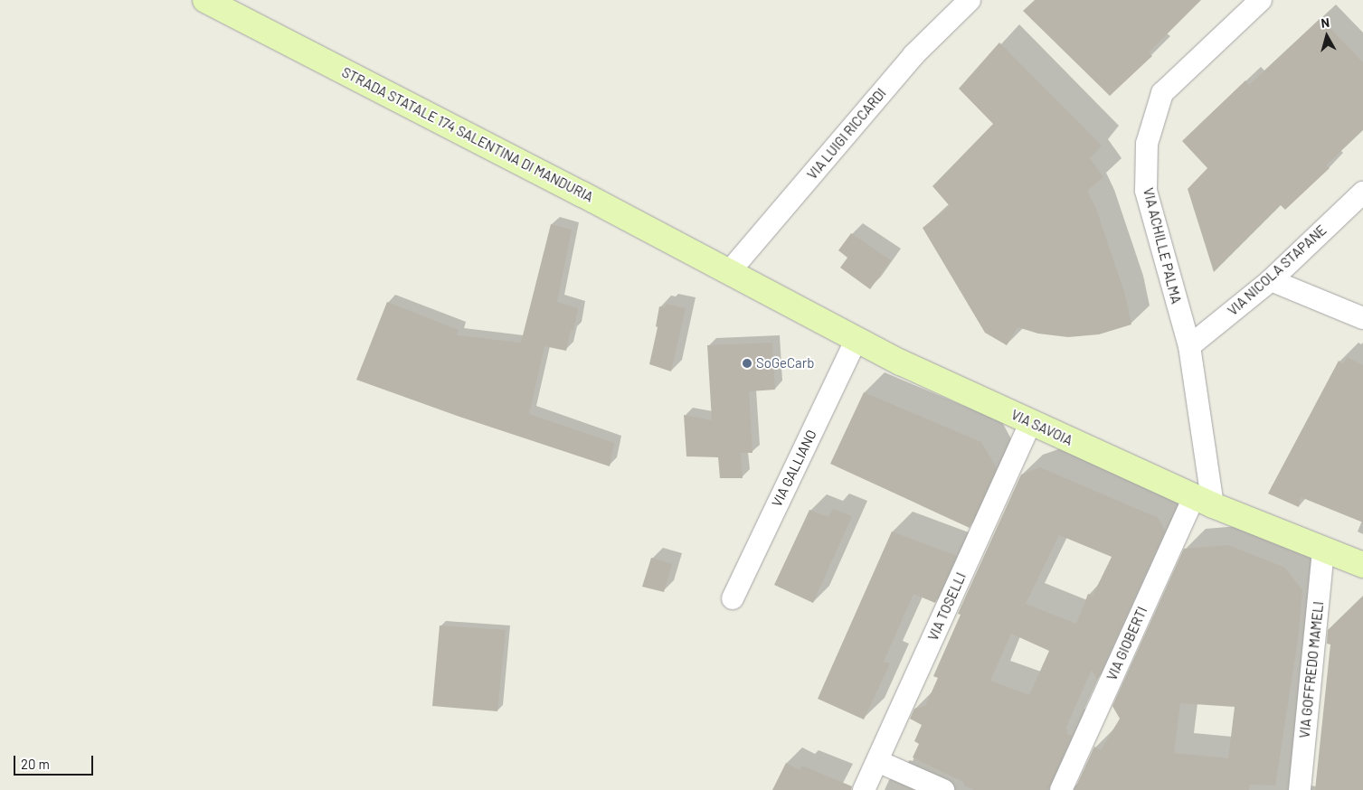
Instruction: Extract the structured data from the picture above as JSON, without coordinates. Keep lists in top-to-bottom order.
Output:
{
  "streets": {
    "main road": ["STRADA STATALE 174 SALENTINA DI MANDURIA", "VIA SAVOIA"],
    "street": [
      "VIA LUIGI RICCARDI",
      "VIA ACHILLE PALMA",
      "VIA NICOLA STAPANE",
      "VIA GALLIANO",
      "VIA TOSELLI",
      "VIA GIOBERTI",
      "VIA GOFFREDO MAMELI"
    ]
  },
  "crossings": [
    ["VIA LUIGI RICCARDI", "STRADA STATALE 174 SALENTINA DI MANDURIA"],
    ["VIA LUIGI RICCARDI", "VIA SAVOIA"],
    ["STRADA STATALE 174 SALENTINA DI MANDURIA", "VIA SAVOIA"],
    ["VIA ACHILLE PALMA", "VIA NICOLA STAPANE"],
    ["VIA ACHILLE PALMA", "VIA SAVOIA"],
    ["VIA ACHILLE PALMA", "VIA GIOBERTI"],
    ["VIA SAVOIA", "VIA GALLIANO"],
    ["VIA SAVOIA", "VIA TOSELLI"],
    ["VIA SAVOIA", "VIA GIOBERTI"],
    ["VIA SAVOIA", "VIA GOFFREDO MAMELI"]
  ],
  "places": ["SoGeCarb"],
  "scale_bar": "20 m",
  "north": "top"
}
